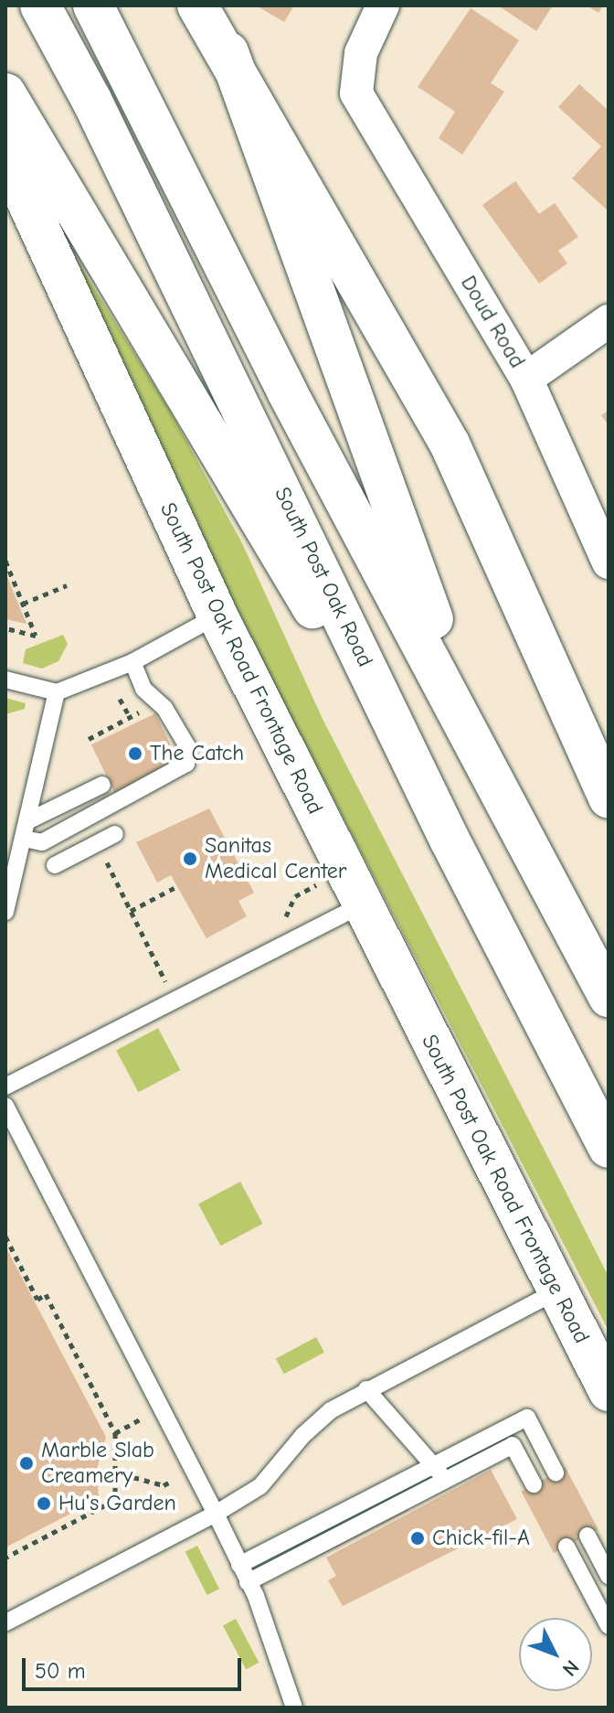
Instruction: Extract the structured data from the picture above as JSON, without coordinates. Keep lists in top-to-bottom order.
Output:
{
  "streets": {
    "main road": ["South Post Oak Road", "South Post Oak Road Frontage Road"],
    "street": ["Doud Road"]
  },
  "places": [
    "The Catch",
    "Sanitas Medical Center",
    "Marble Slab Creamery",
    "Hu's Garden",
    "Chick-fil-A"
  ],
  "scale_bar": "50 m",
  "north": "bottom right"
}
